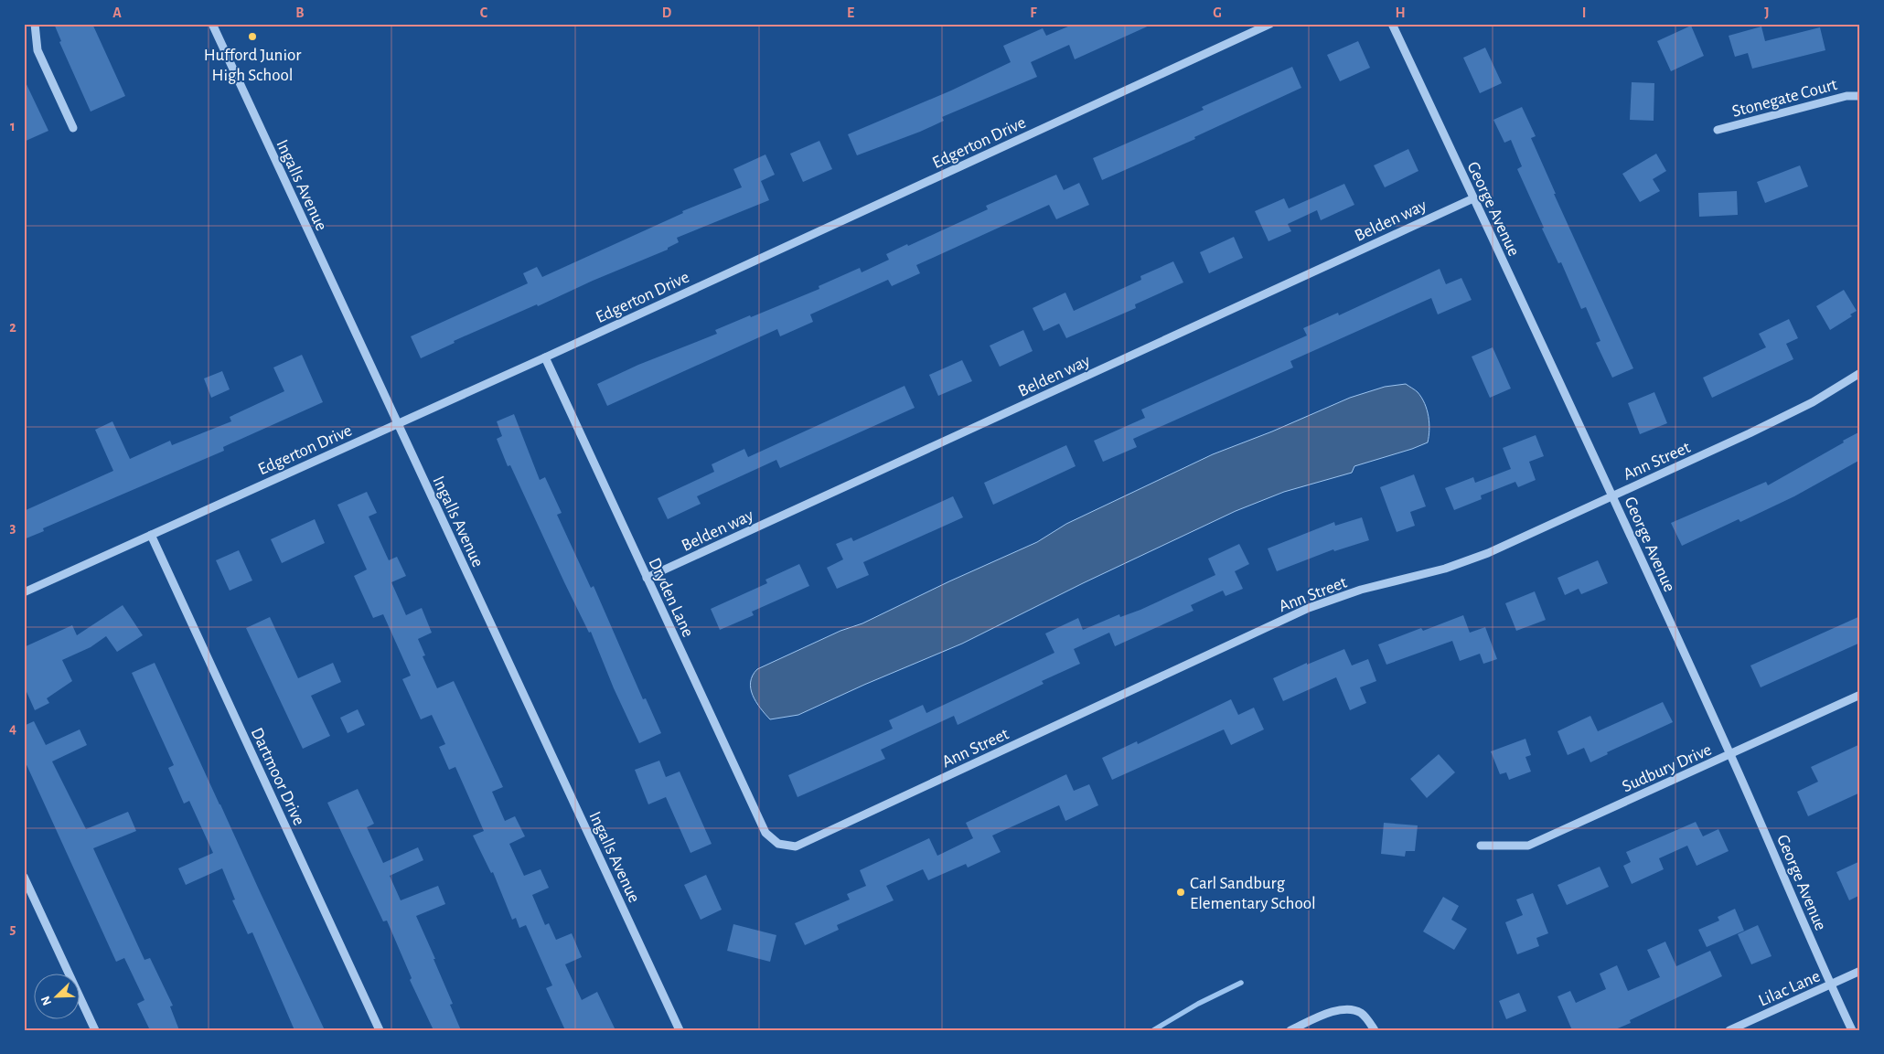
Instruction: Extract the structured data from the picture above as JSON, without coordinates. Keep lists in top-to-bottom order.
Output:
{
  "streets": {
    "street": [
      "Stonegate Court",
      "Edgerton Drive",
      "Ingalls Avenue",
      "George Avenue",
      "Belden way",
      "Ann Street",
      "Dryden Lane",
      "Sudbury Drive",
      "Dartmoor Drive",
      "Lilac Lane"
    ]
  },
  "crossings": [
    ["Edgerton Drive", "Ingalls Avenue"],
    ["Edgerton Drive", "Dryden Lane"],
    ["Edgerton Drive", "Dartmoor Drive"],
    ["George Avenue", "Belden way"],
    ["George Avenue", "Ann Street"],
    ["George Avenue", "Sudbury Drive"],
    ["George Avenue", "Lilac Lane"],
    ["Belden way", "Dryden Lane"],
    ["Ann Street", "Dryden Lane"]
  ],
  "places": ["Hufford Junior High School", "Carl Sandburg Elementary School"],
  "north": "bottom left",
  "grid": {
    "columns": [
      "A",
      "B",
      "C",
      "D",
      "E",
      "F",
      "G",
      "H",
      "I",
      "J"
    ],
    "rows": [
      "1",
      "2",
      "3",
      "4",
      "5"
    ]
  }
}
